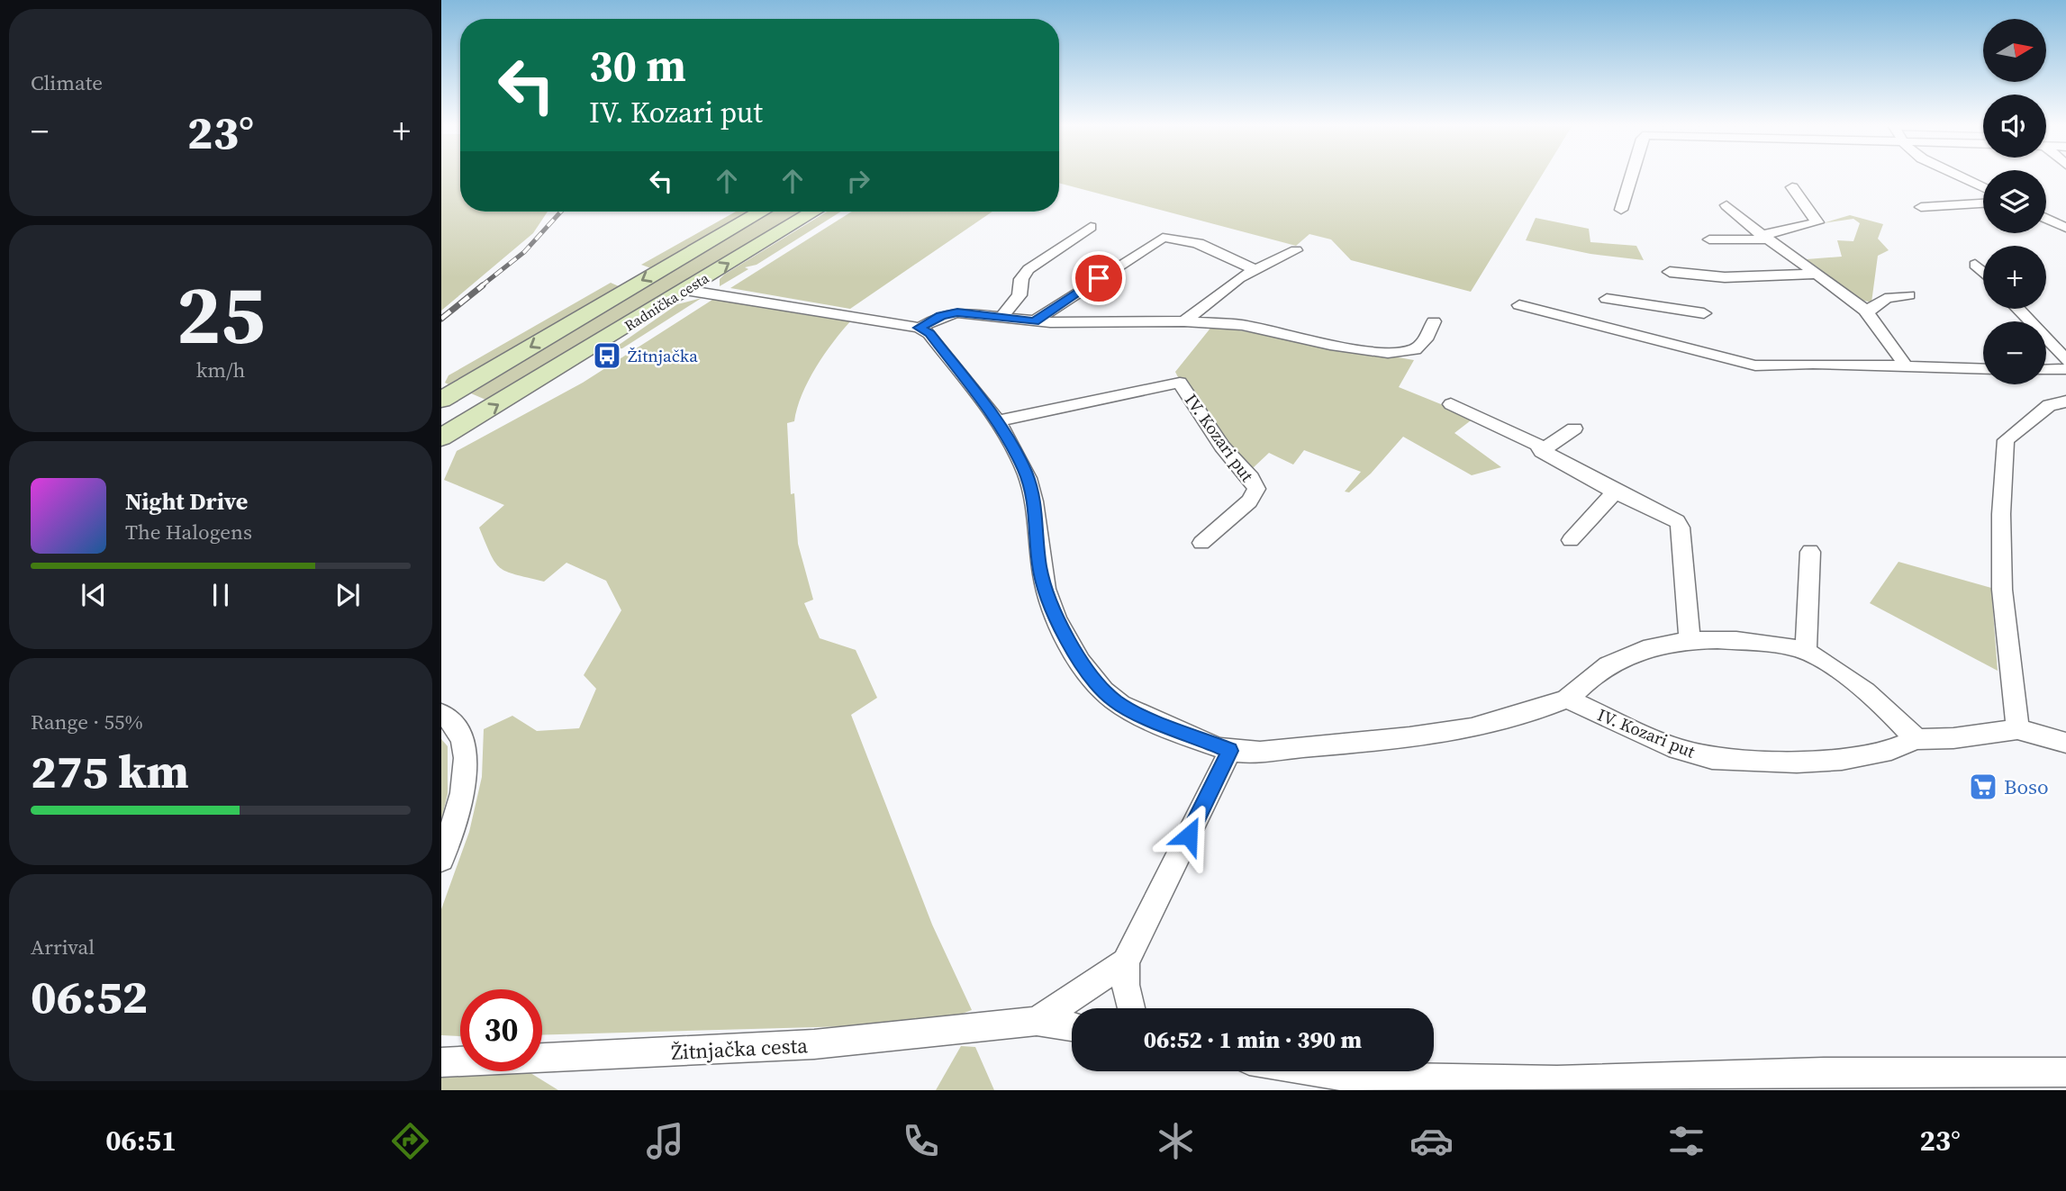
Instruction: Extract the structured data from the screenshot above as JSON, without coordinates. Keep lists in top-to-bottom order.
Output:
{
  "streets": {
    "main road": ["Radnička cesta"],
    "street": ["IV. Kozari put", "Žitnjačka cesta"]
  },
  "places": {
    "bus stop": ["Žitnjačka"],
    "supermarket": ["Boso"]
  },
  "north": "right",
  "page": {
    "tile": [
      "Climate",
      ["25", "km/h"],
      ["Range · 55%", "275 km"],
      ["Arrival", "06:52"]
    ],
    "map_buttons": ["+", "−"],
    "turn": ["30 m", "IV. Kozari put"],
    "heat": ["−", "23°", "+"],
    "song": ["Night Drive", "The Halogens"],
    "limit": "30",
    "trip": "06:52 · 1 min · 390 m",
    "tabs": ["06:51", "23°"]
  }
}
